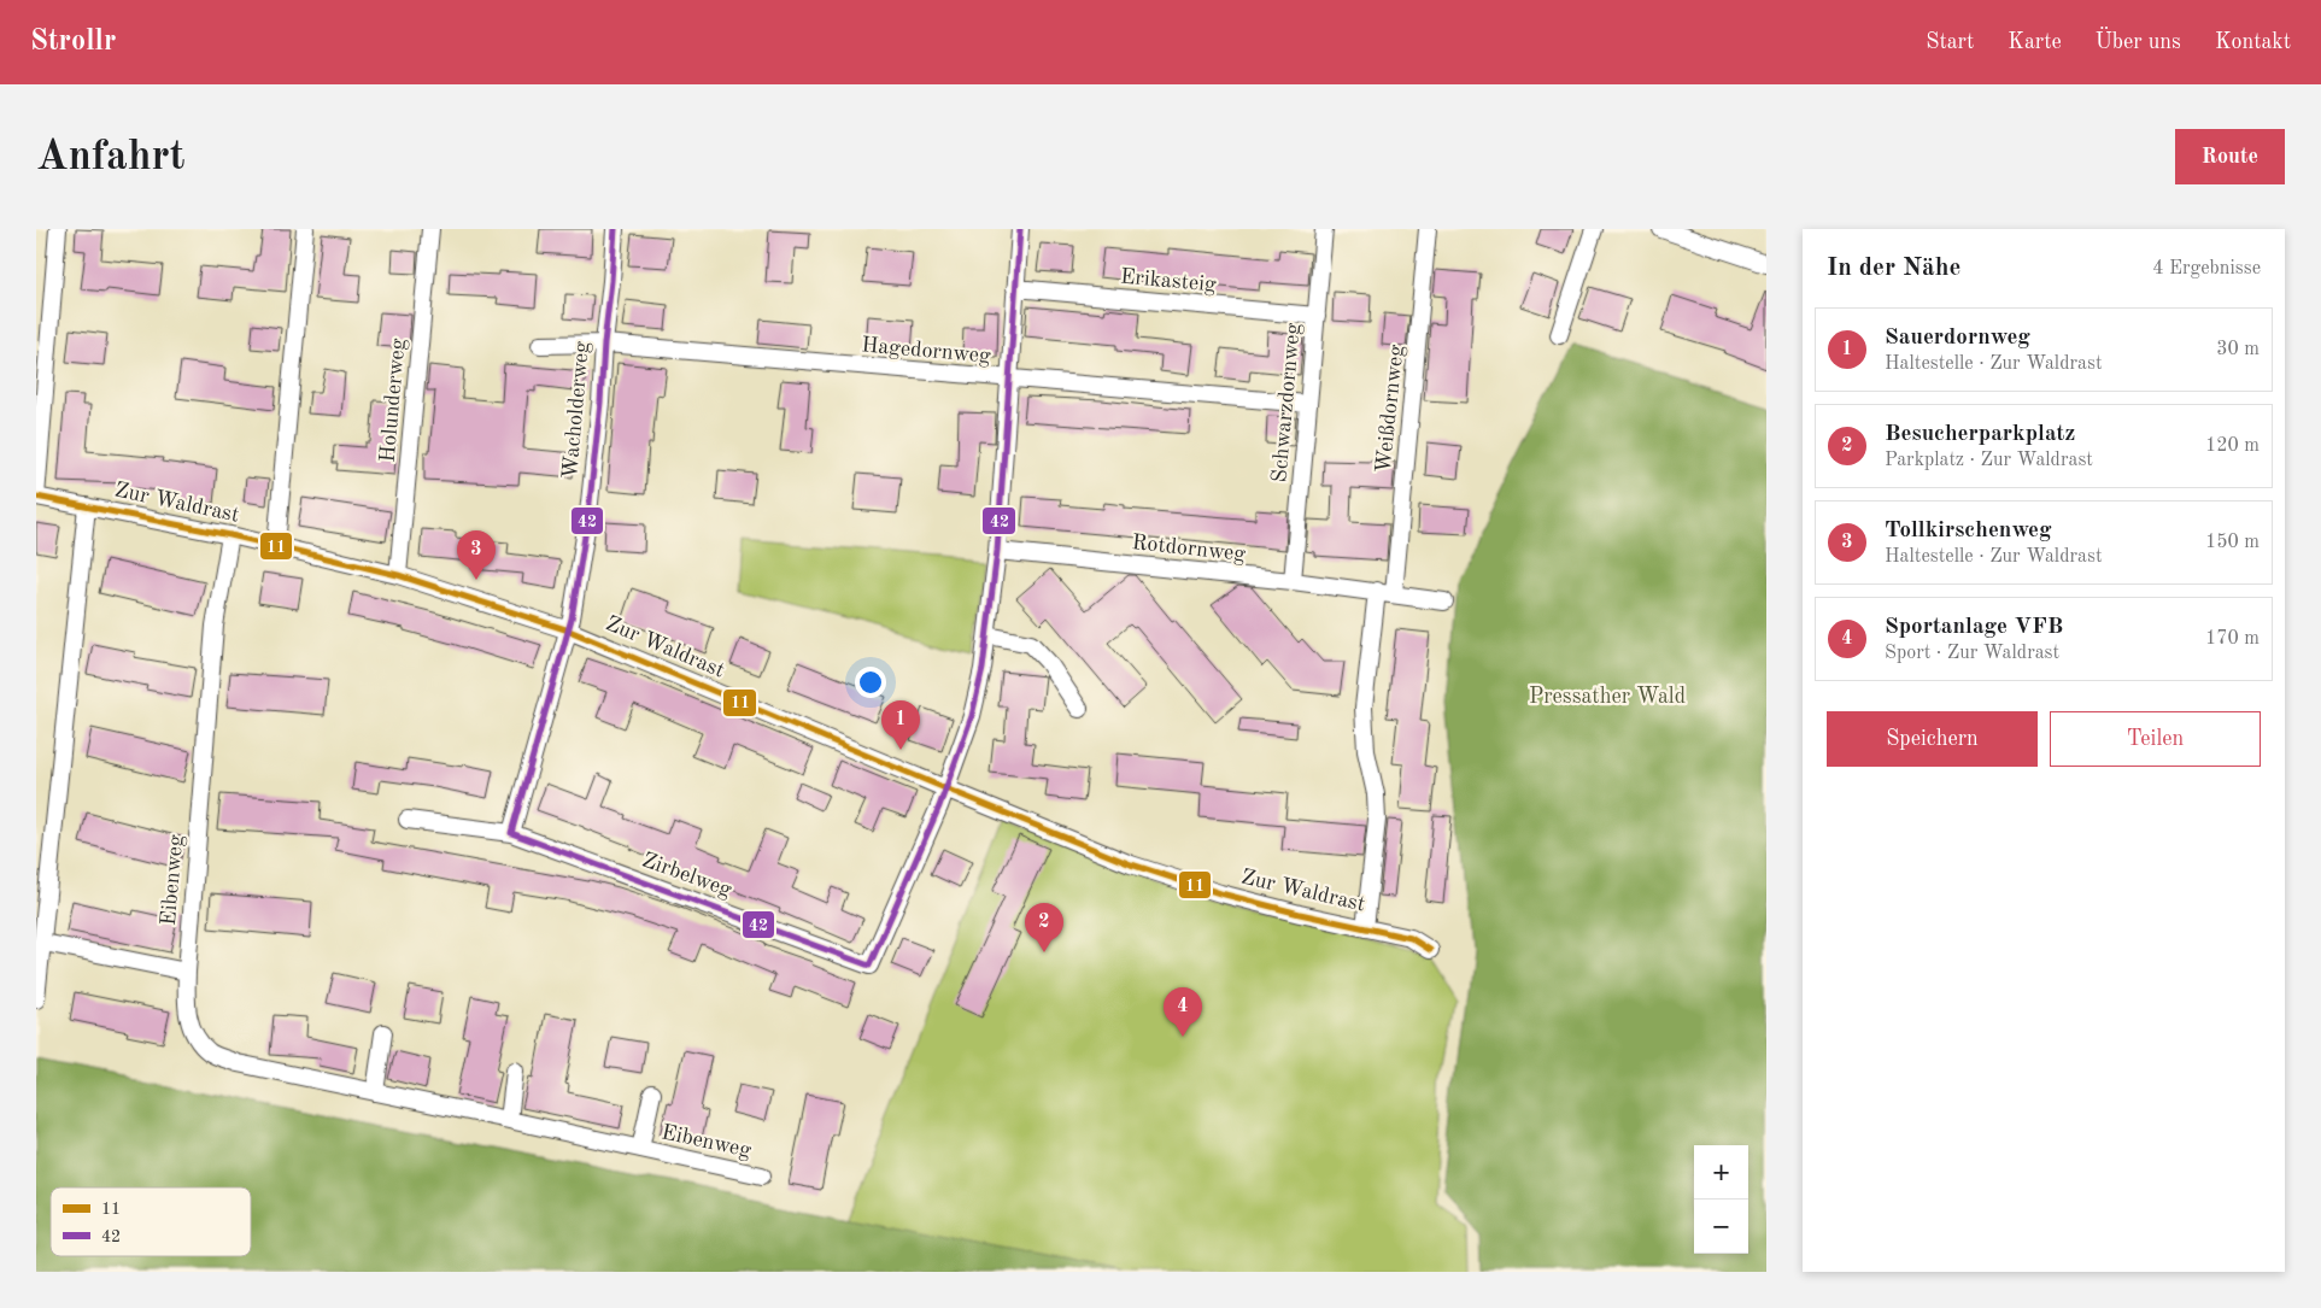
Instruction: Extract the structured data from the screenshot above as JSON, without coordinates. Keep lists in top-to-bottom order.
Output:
{
  "streets": {
    "street": [
      "Erikasteig",
      "Hagedornweg",
      "Holunderweg",
      "Schwarzdornweg",
      "Weißdornweg",
      "Wacholderweg",
      "Zur Waldrast",
      "Rotdornweg",
      "Zirbelweg",
      "Eibenweg"
    ]
  },
  "crossings": [
    ["Erikasteig", "Schwarzdornweg"],
    ["Hagedornweg", "Schwarzdornweg"],
    ["Hagedornweg", "Wacholderweg"],
    ["Holunderweg", "Zur Waldrast"],
    ["Schwarzdornweg", "Rotdornweg"],
    ["Weißdornweg", "Rotdornweg"],
    ["Wacholderweg", "Zur Waldrast"],
    ["Zur Waldrast", "Zirbelweg"],
    ["Zur Waldrast", "Eibenweg"]
  ],
  "parks": ["Pressather Wald"],
  "lines": ["transit line 42", "transit line 11"],
  "legend": ["11", "42"],
  "page": {
    "header": "Strollr",
    "nav": [
      "Start",
      "Karte",
      "Über uns",
      "Kontakt"
    ],
    "buttons": [
      "Route",
      ["Speichern", "Teilen"]
    ],
    "title": "Anfahrt",
    "heading": ["In der Nähe", "4 Ergebnisse"],
    "list": [
      {
        "mark": "1",
        "name": "Sauerdornweg",
        "note": "Haltestelle · Zur Waldrast",
        "value": "30 m"
      },
      {
        "mark": "2",
        "name": "Besucherparkplatz",
        "note": "Parkplatz · Zur Waldrast",
        "value": "120 m"
      },
      {
        "mark": "3",
        "name": "Tollkirschenweg",
        "note": "Haltestelle · Zur Waldrast",
        "value": "150 m"
      },
      {
        "mark": "4",
        "name": "Sportanlage VFB",
        "note": "Sport · Zur Waldrast",
        "value": "170 m"
      }
    ],
    "pins": [
      "3",
      "1",
      "2",
      "4"
    ],
    "map_buttons": ["+", "−"]
  }
}
